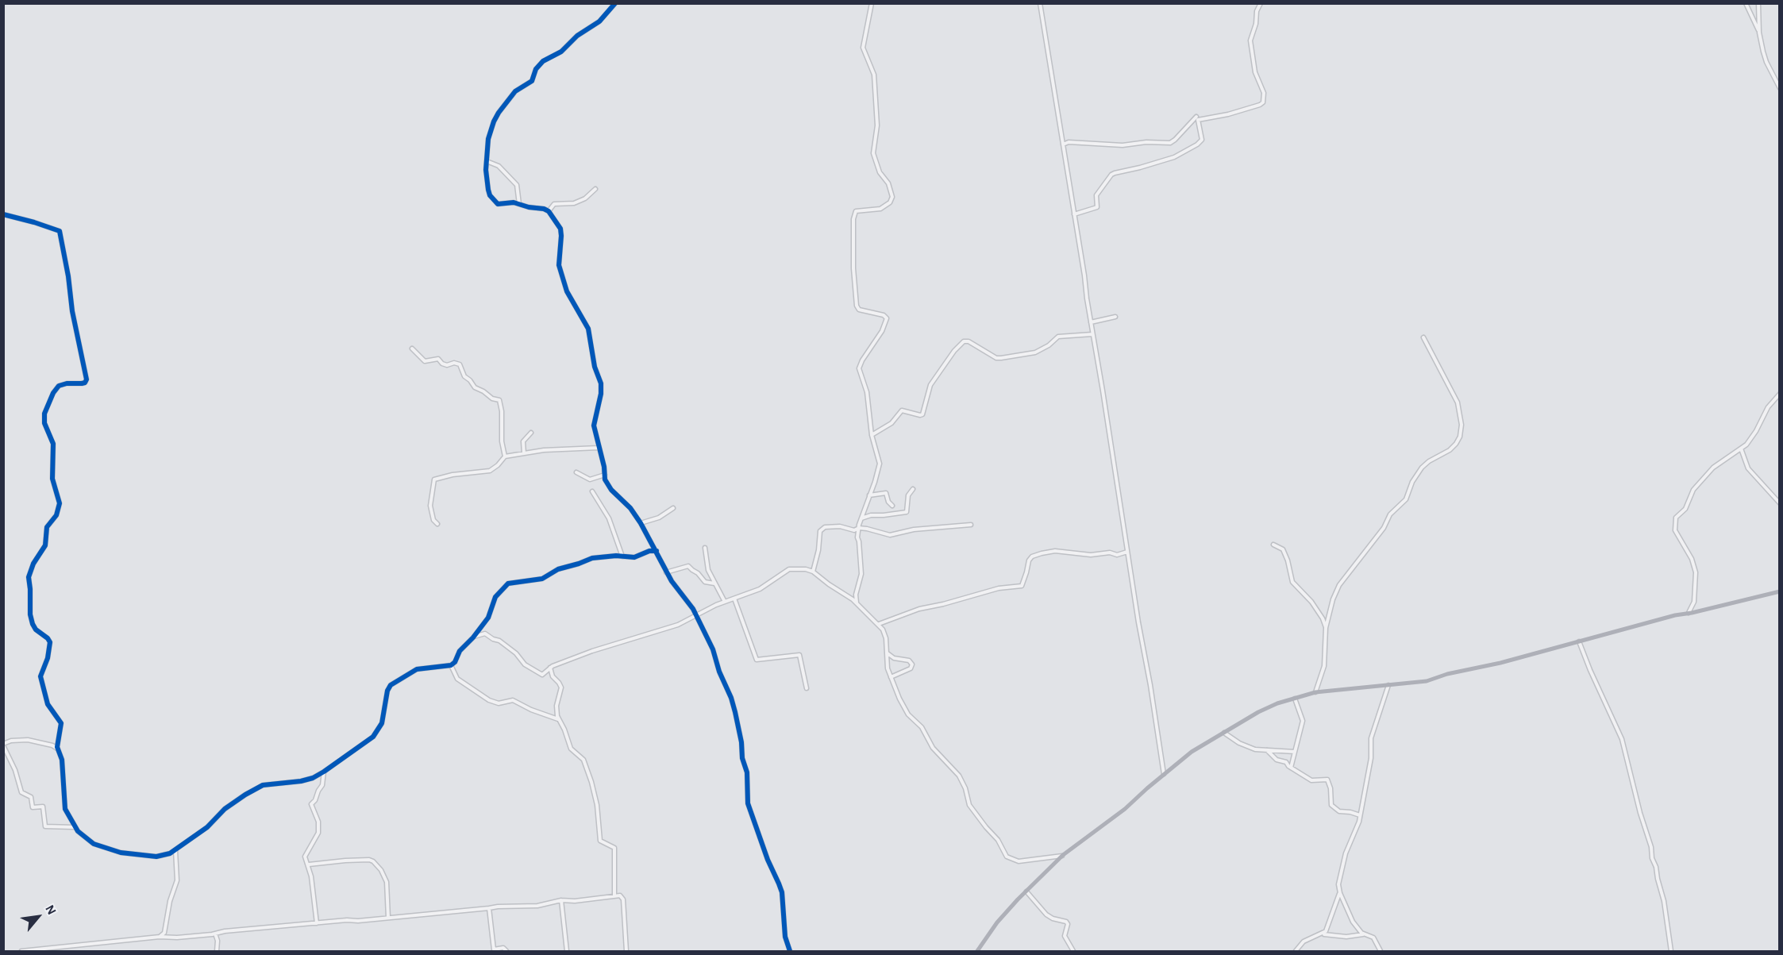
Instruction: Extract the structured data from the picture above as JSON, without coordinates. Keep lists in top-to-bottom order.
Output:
{
  "north": "top right"
}
